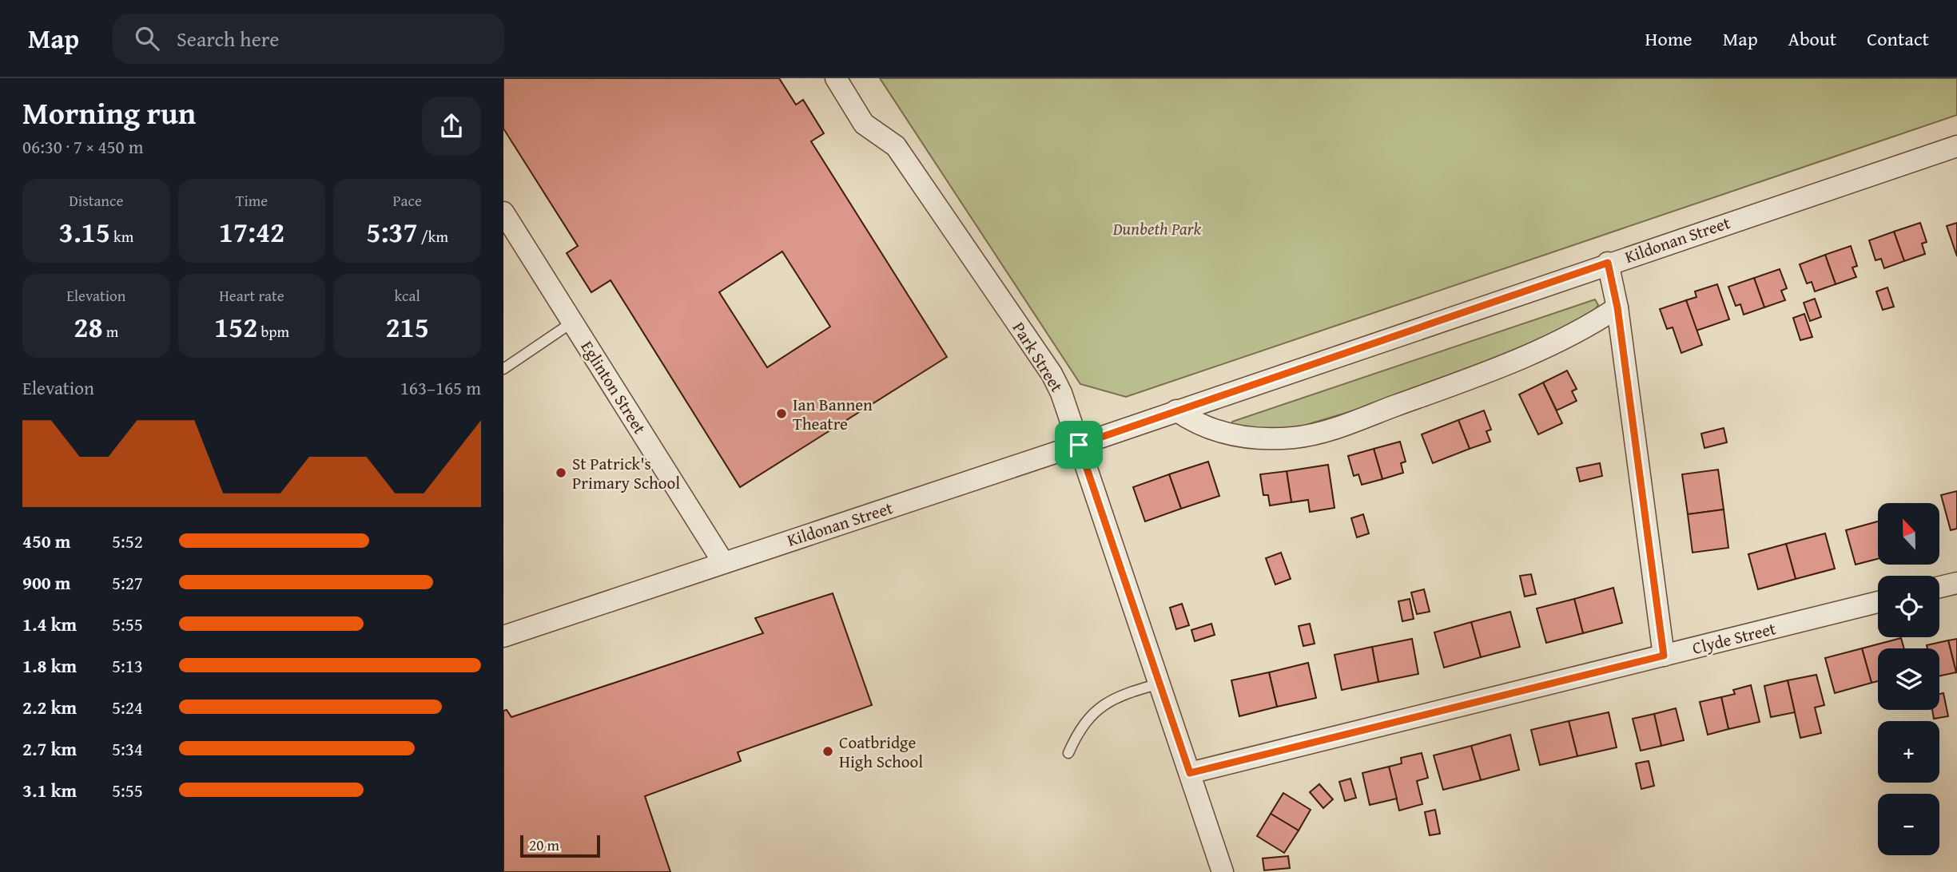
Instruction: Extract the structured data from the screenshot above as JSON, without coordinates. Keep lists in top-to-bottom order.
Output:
{
  "streets": {
    "street": [
      "Kildonan Street",
      "Park Street",
      "Eglinton Street",
      "Clyde Street"
    ]
  },
  "crossings": [
    ["Kildonan Street", "Park Street"],
    ["Kildonan Street", "Eglinton Street"],
    ["Park Street", "Clyde Street"]
  ],
  "parks": ["Dunbeth Park"],
  "places": ["Ian Bannen Theatre", "St Patrick's Primary School", "Coatbridge High School"],
  "scale_bar": "20 m",
  "north": "top",
  "page": {
    "header": "Map",
    "search": "Search here",
    "nav": [
      "Home",
      "Map",
      "About",
      "Contact"
    ],
    "heading": ["Morning run", "06:30 · 7 × 450 m"],
    "stats": [
      ["Distance", "3.15 km"],
      ["Time", "17:42"],
      ["Pace", "5:37 /km"],
      ["Elevation", "28 m"],
      ["Heart rate", "152 bpm"],
      ["kcal", "215"]
    ],
    "chart": ["Elevation", "163–165 m"],
    "map_buttons": ["+", "−"],
    "list": [
      {
        "name": "450 m",
        "note": "5:52"
      },
      {
        "name": "900 m",
        "note": "5:27"
      },
      {
        "name": "1.4 km",
        "note": "5:55"
      },
      {
        "name": "1.8 km",
        "note": "5:13"
      },
      {
        "name": "2.2 km",
        "note": "5:24"
      },
      {
        "name": "2.7 km",
        "note": "5:34"
      },
      {
        "name": "3.1 km",
        "note": "5:55"
      }
    ],
    "scale": "20 m"
  }
}
